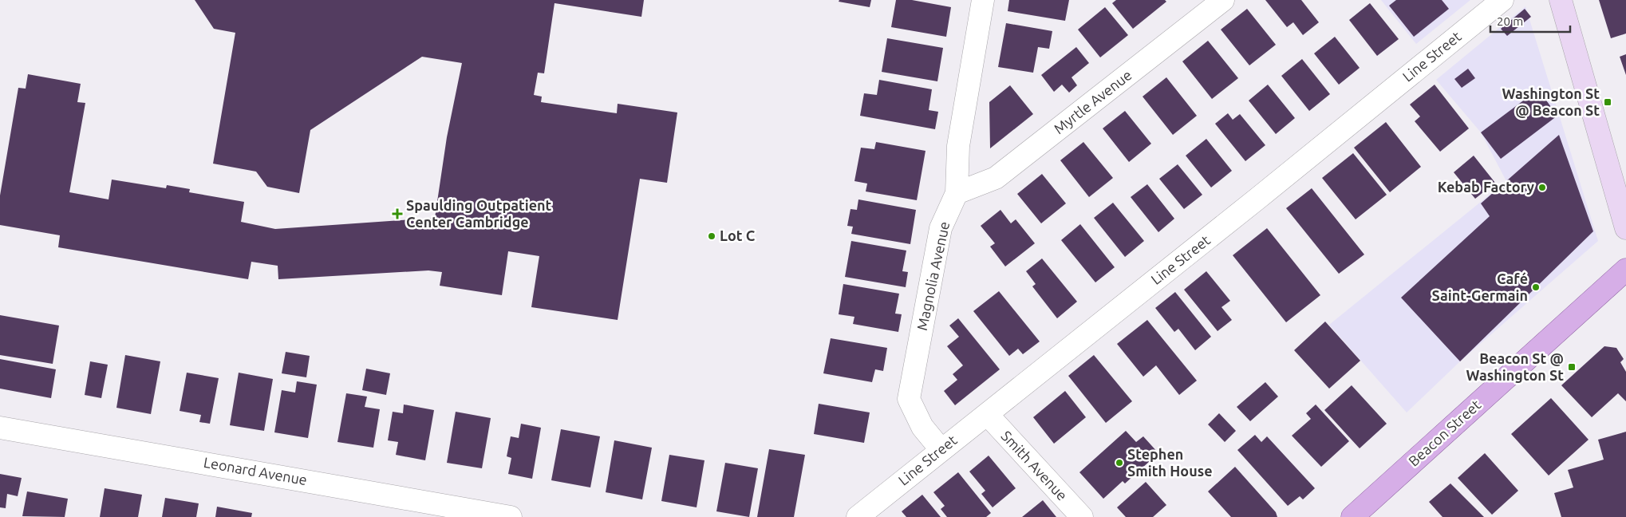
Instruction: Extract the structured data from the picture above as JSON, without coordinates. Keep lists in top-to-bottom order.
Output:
{
  "streets": {
    "main road": ["Beacon Street"],
    "street": [
      "Line Street",
      "Myrtle Avenue",
      "Magnolia Avenue",
      "Smith Avenue",
      "Leonard Avenue"
    ]
  },
  "crossings": [
    ["Line Street", "Magnolia Avenue"],
    ["Line Street", "Smith Avenue"],
    ["Myrtle Avenue", "Magnolia Avenue"]
  ],
  "places": {
    "transit": ["Washington St @ Beacon St", "Beacon St @ Washington St"],
    "other": [
      "Kebab Factory",
      "Lot C",
      "Café Saint-Germain",
      "Stephen Smith House"
    ],
    "health": ["Spaulding Outpatient Center Cambridge"]
  },
  "scale_bar": "20 m"
}
